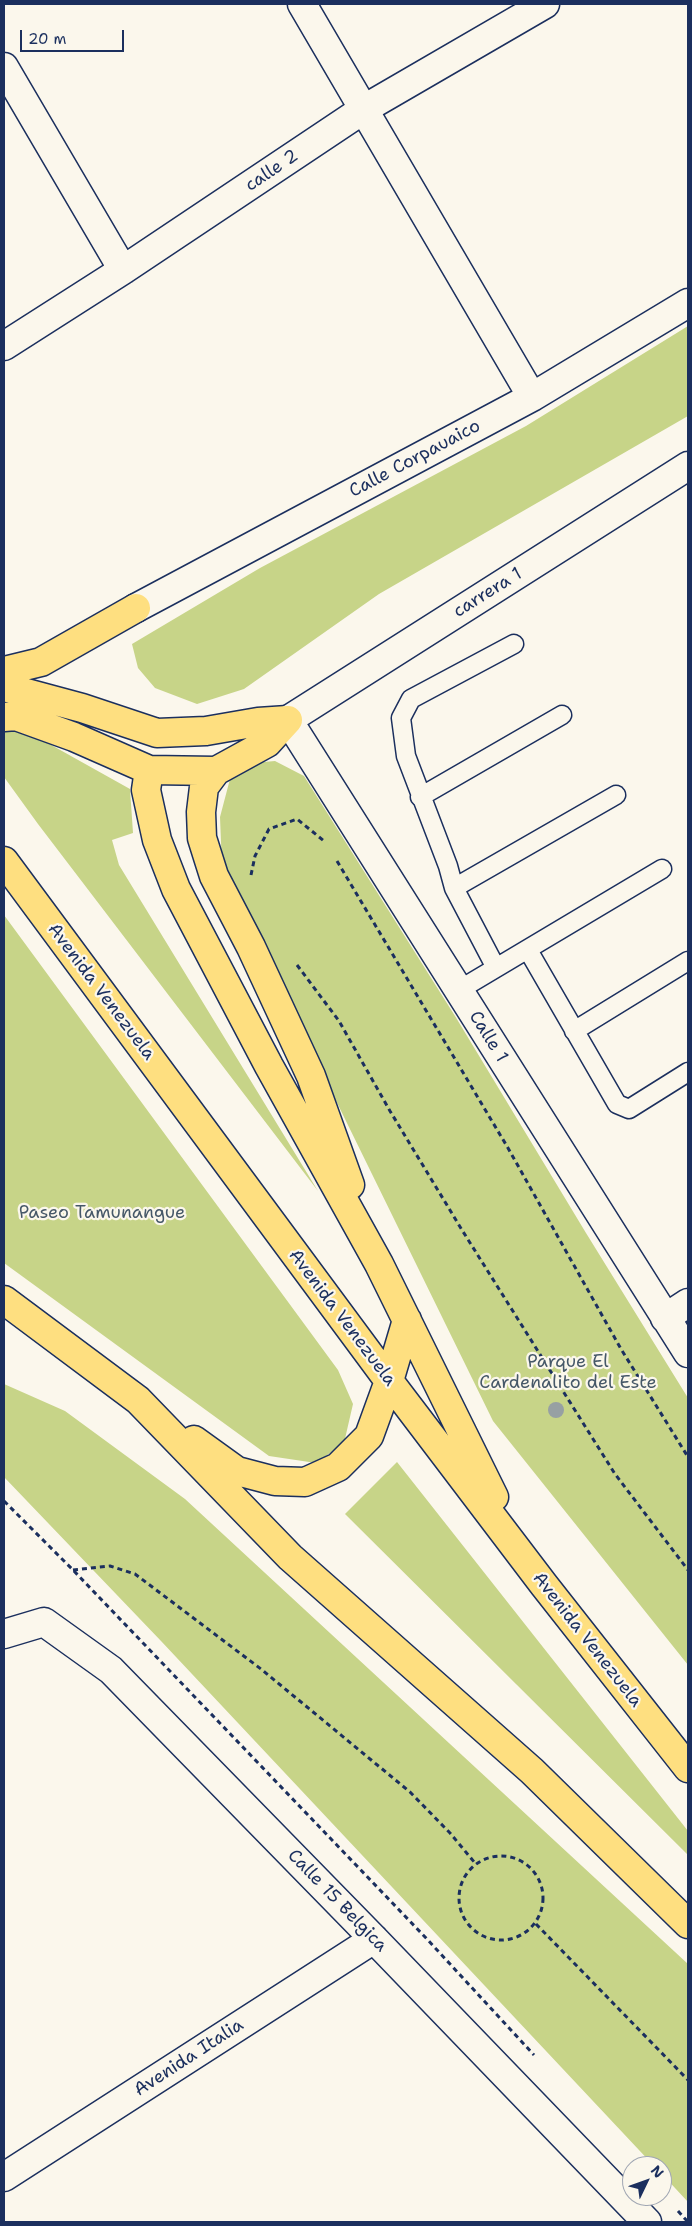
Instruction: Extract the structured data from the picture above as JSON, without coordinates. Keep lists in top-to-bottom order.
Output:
{
  "streets": {
    "main road": ["Avenida Venezuela"],
    "street": [
      "calle 2",
      "Calle Corpauaico",
      "carrera 1",
      "Calle 1",
      "Calle 15 Belgica",
      "Avenida Italia"
    ]
  },
  "crossings": [
    ["carrera 1", "Calle 1"],
    ["Calle 15 Belgica", "Avenida Italia"]
  ],
  "parks": ["Paseo Tamunangue", "Parque El Cardenalito del Este"],
  "scale_bar": "20 m",
  "north": "top right"
}
